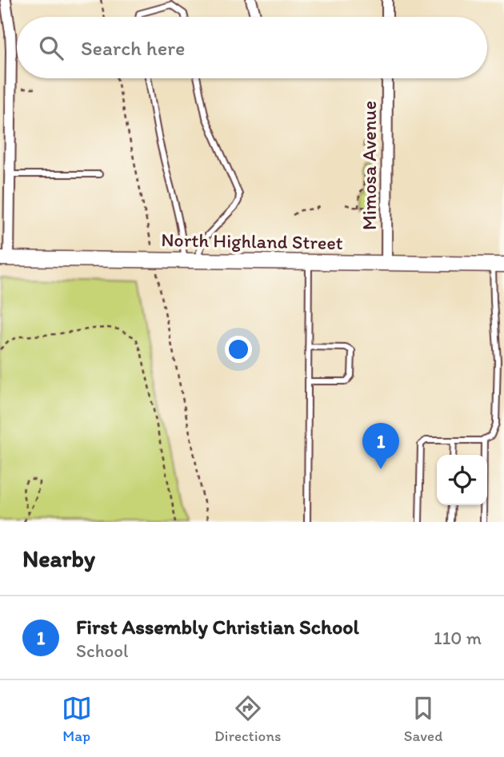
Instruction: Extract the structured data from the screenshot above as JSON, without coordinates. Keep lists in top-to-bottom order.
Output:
{
  "streets": {
    "main road": ["North Highland Street"],
    "street": ["Mimosa Avenue"]
  },
  "crossings": [
    ["Mimosa Avenue", "North Highland Street"]
  ],
  "page": {
    "search": "Search here",
    "pins": "1",
    "heading": "Nearby",
    "list": [
      {
        "mark": "1",
        "name": "First Assembly Christian School",
        "note": "School",
        "value": "110 m"
      }
    ],
    "nav": ["Map", "Directions", "Saved"]
  }
}
